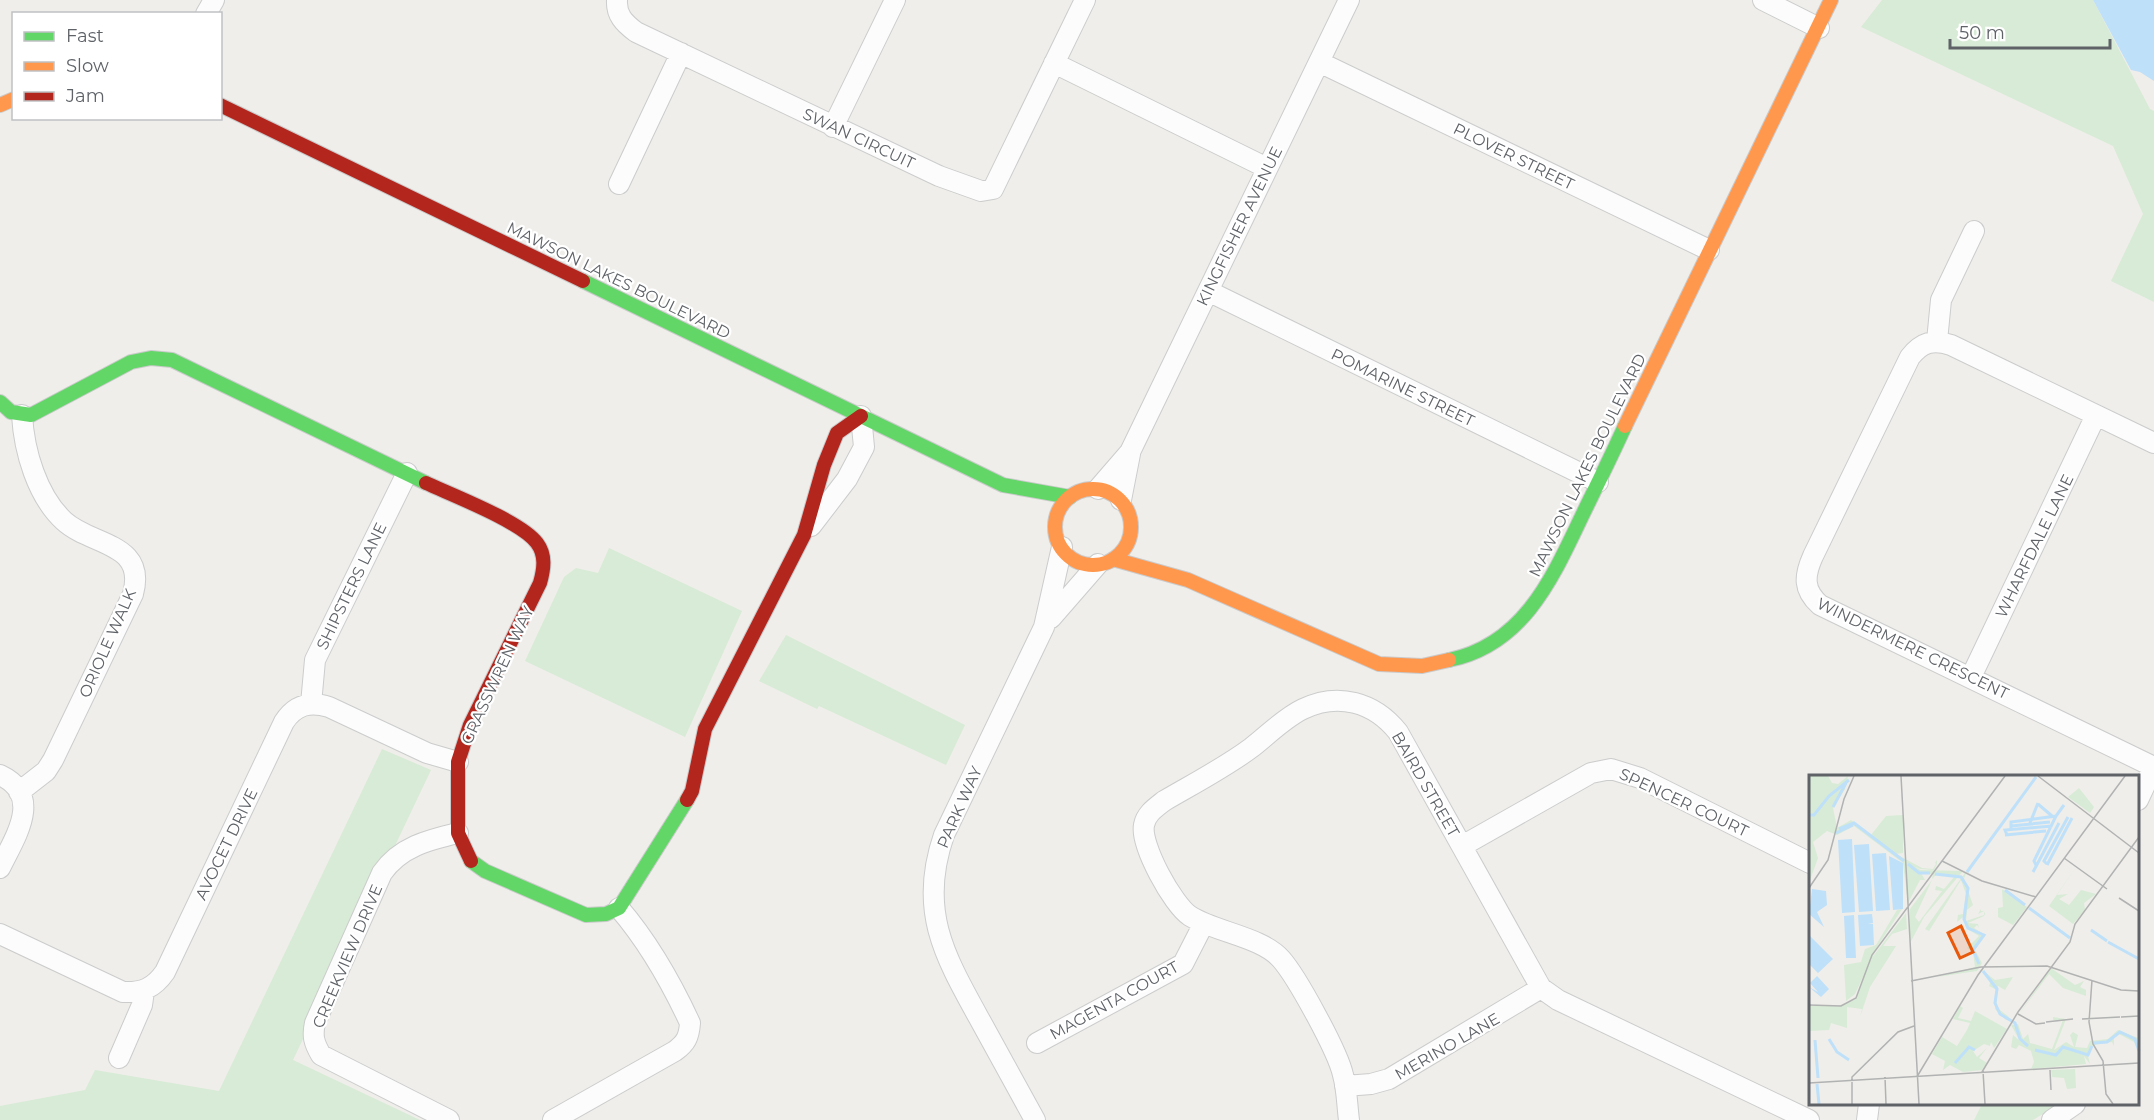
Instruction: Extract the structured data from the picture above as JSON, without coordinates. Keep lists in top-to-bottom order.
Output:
{
  "streets": {
    "street": [
      "SWAN CIRCUIT",
      "PLOVER STREET",
      "KINGFISHER AVENUE",
      "MAWSON LAKES BOULEVARD",
      "POMARINE STREET",
      "WHARFDALE LANE",
      "SHIPSTERS LANE",
      "ORIOLE WALK",
      "WINDERMERE CRESCENT",
      "GRASSWREN WAY",
      "BAIRD STREET",
      "SPENCER COURT",
      "PARK WAY",
      "AVOCET DRIVE",
      "CREEKVIEW DRIVE",
      "MAGENTA COURT",
      "MERINO LANE"
    ]
  },
  "crossings": [
    ["PLOVER STREET", "KINGFISHER AVENUE"],
    ["PLOVER STREET", "MAWSON LAKES BOULEVARD"],
    ["KINGFISHER AVENUE", "MAWSON LAKES BOULEVARD"],
    ["KINGFISHER AVENUE", "POMARINE STREET"],
    ["KINGFISHER AVENUE", "PARK WAY"],
    ["MAWSON LAKES BOULEVARD", "POMARINE STREET"],
    ["MAWSON LAKES BOULEVARD", "PARK WAY"],
    ["WHARFDALE LANE", "WINDERMERE CRESCENT"],
    ["SHIPSTERS LANE", "GRASSWREN WAY"],
    ["SHIPSTERS LANE", "AVOCET DRIVE"],
    ["ORIOLE WALK", "GRASSWREN WAY"],
    ["GRASSWREN WAY", "CREEKVIEW DRIVE"],
    ["BAIRD STREET", "SPENCER COURT"],
    ["BAIRD STREET", "MAGENTA COURT"],
    ["BAIRD STREET", "MERINO LANE"]
  ],
  "legend": ["Fast", "Slow", "Jam"],
  "scale_bar": "50 m"
}
